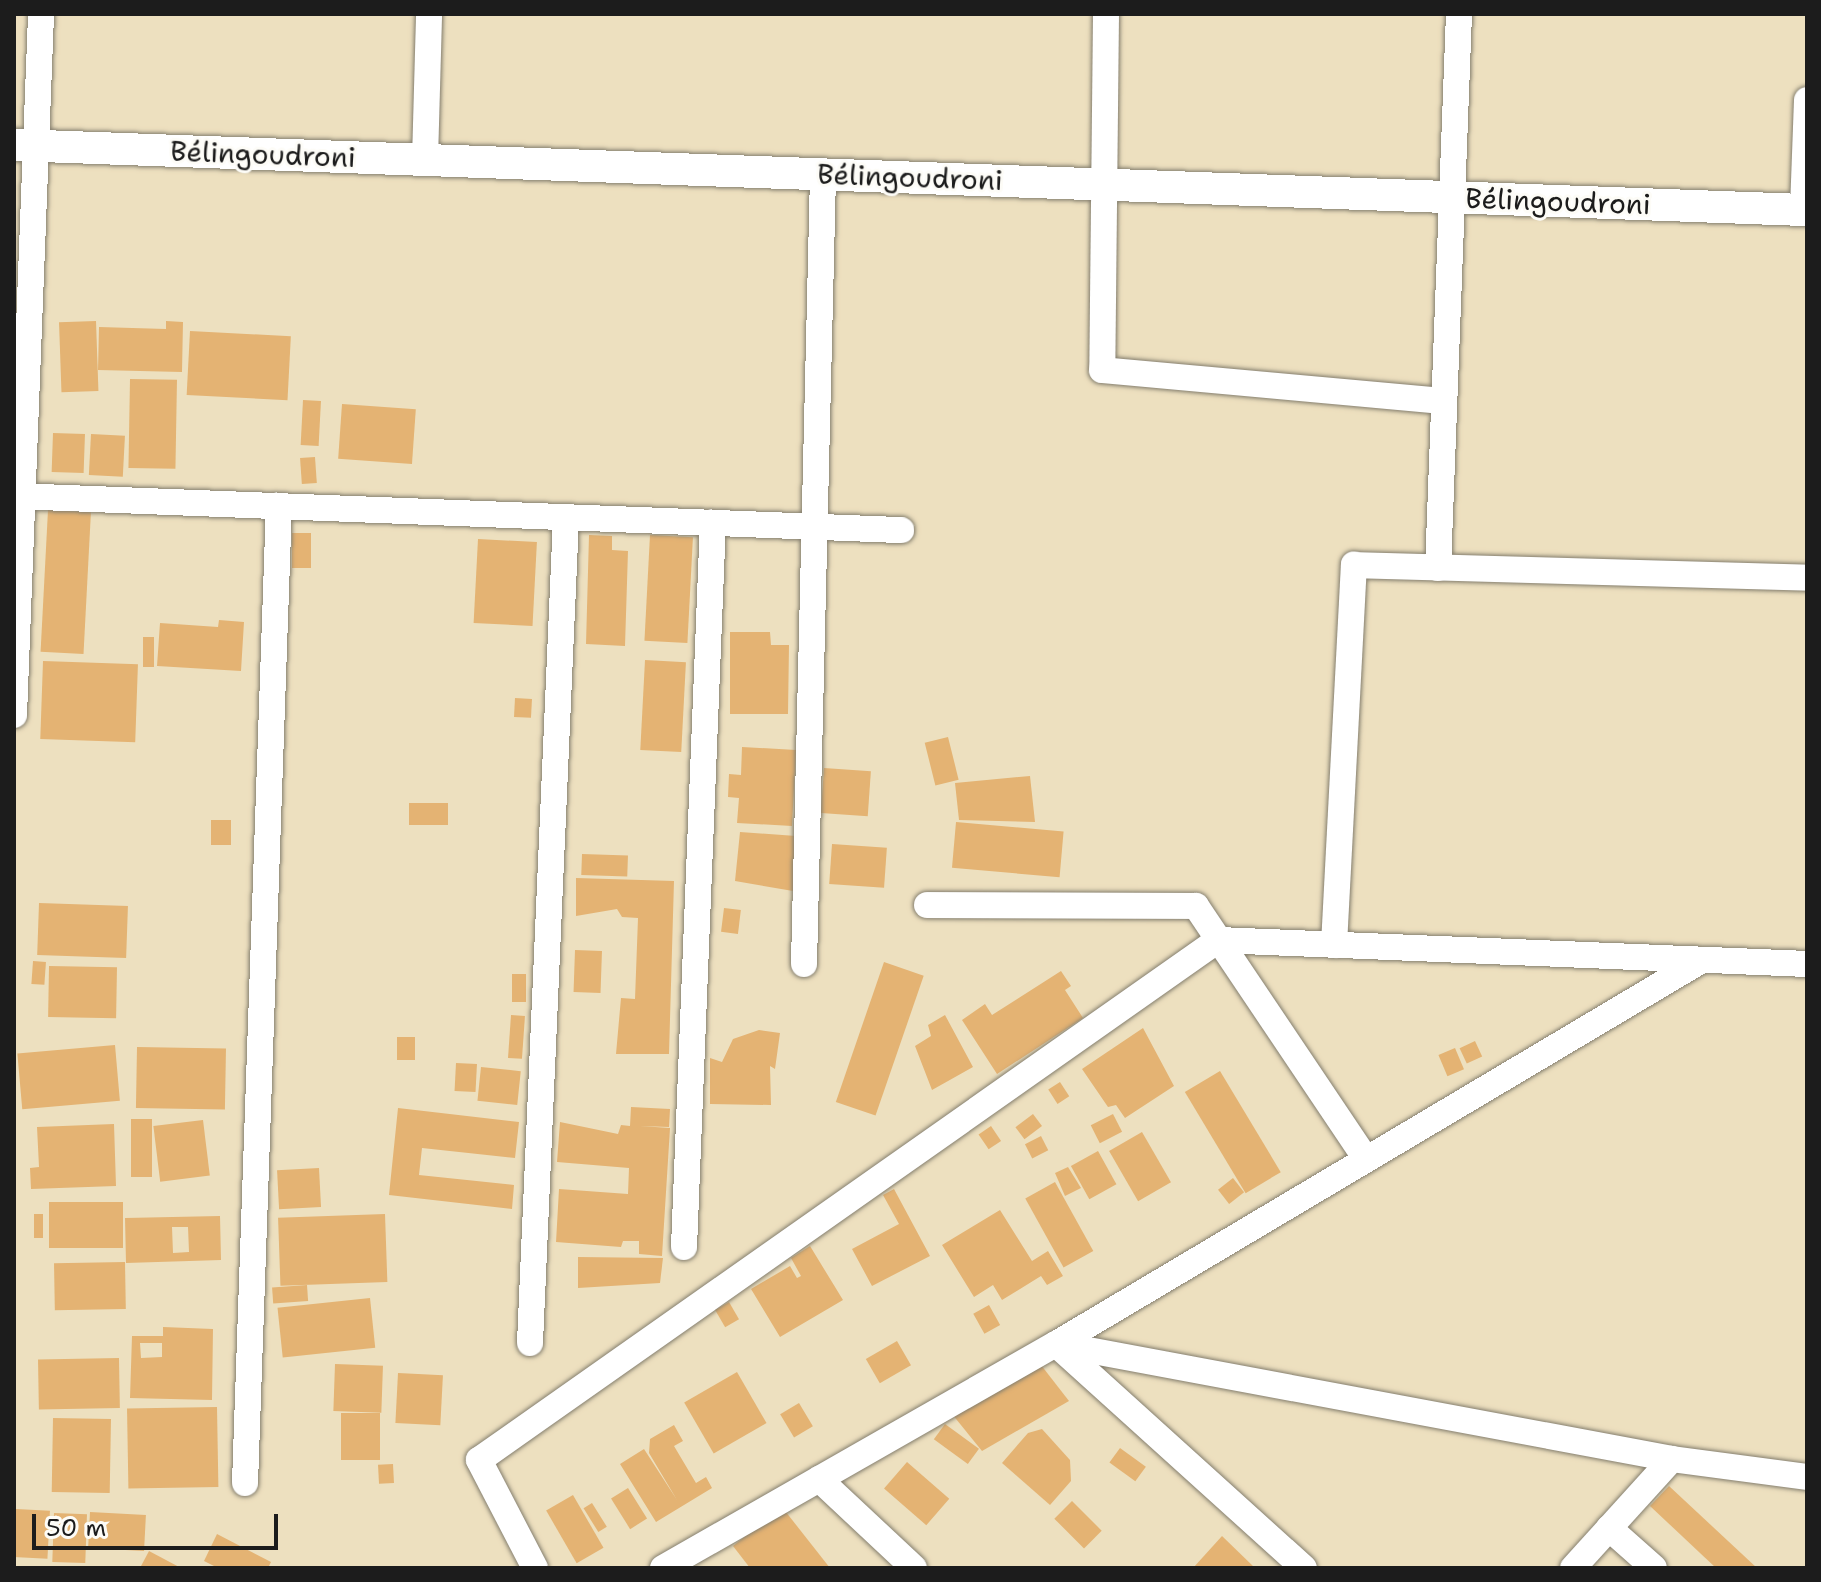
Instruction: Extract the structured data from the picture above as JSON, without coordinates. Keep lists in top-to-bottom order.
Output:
{
  "streets": {
    "street": ["Bélingoudroni"]
  },
  "scale_bar": "50 m"
}
